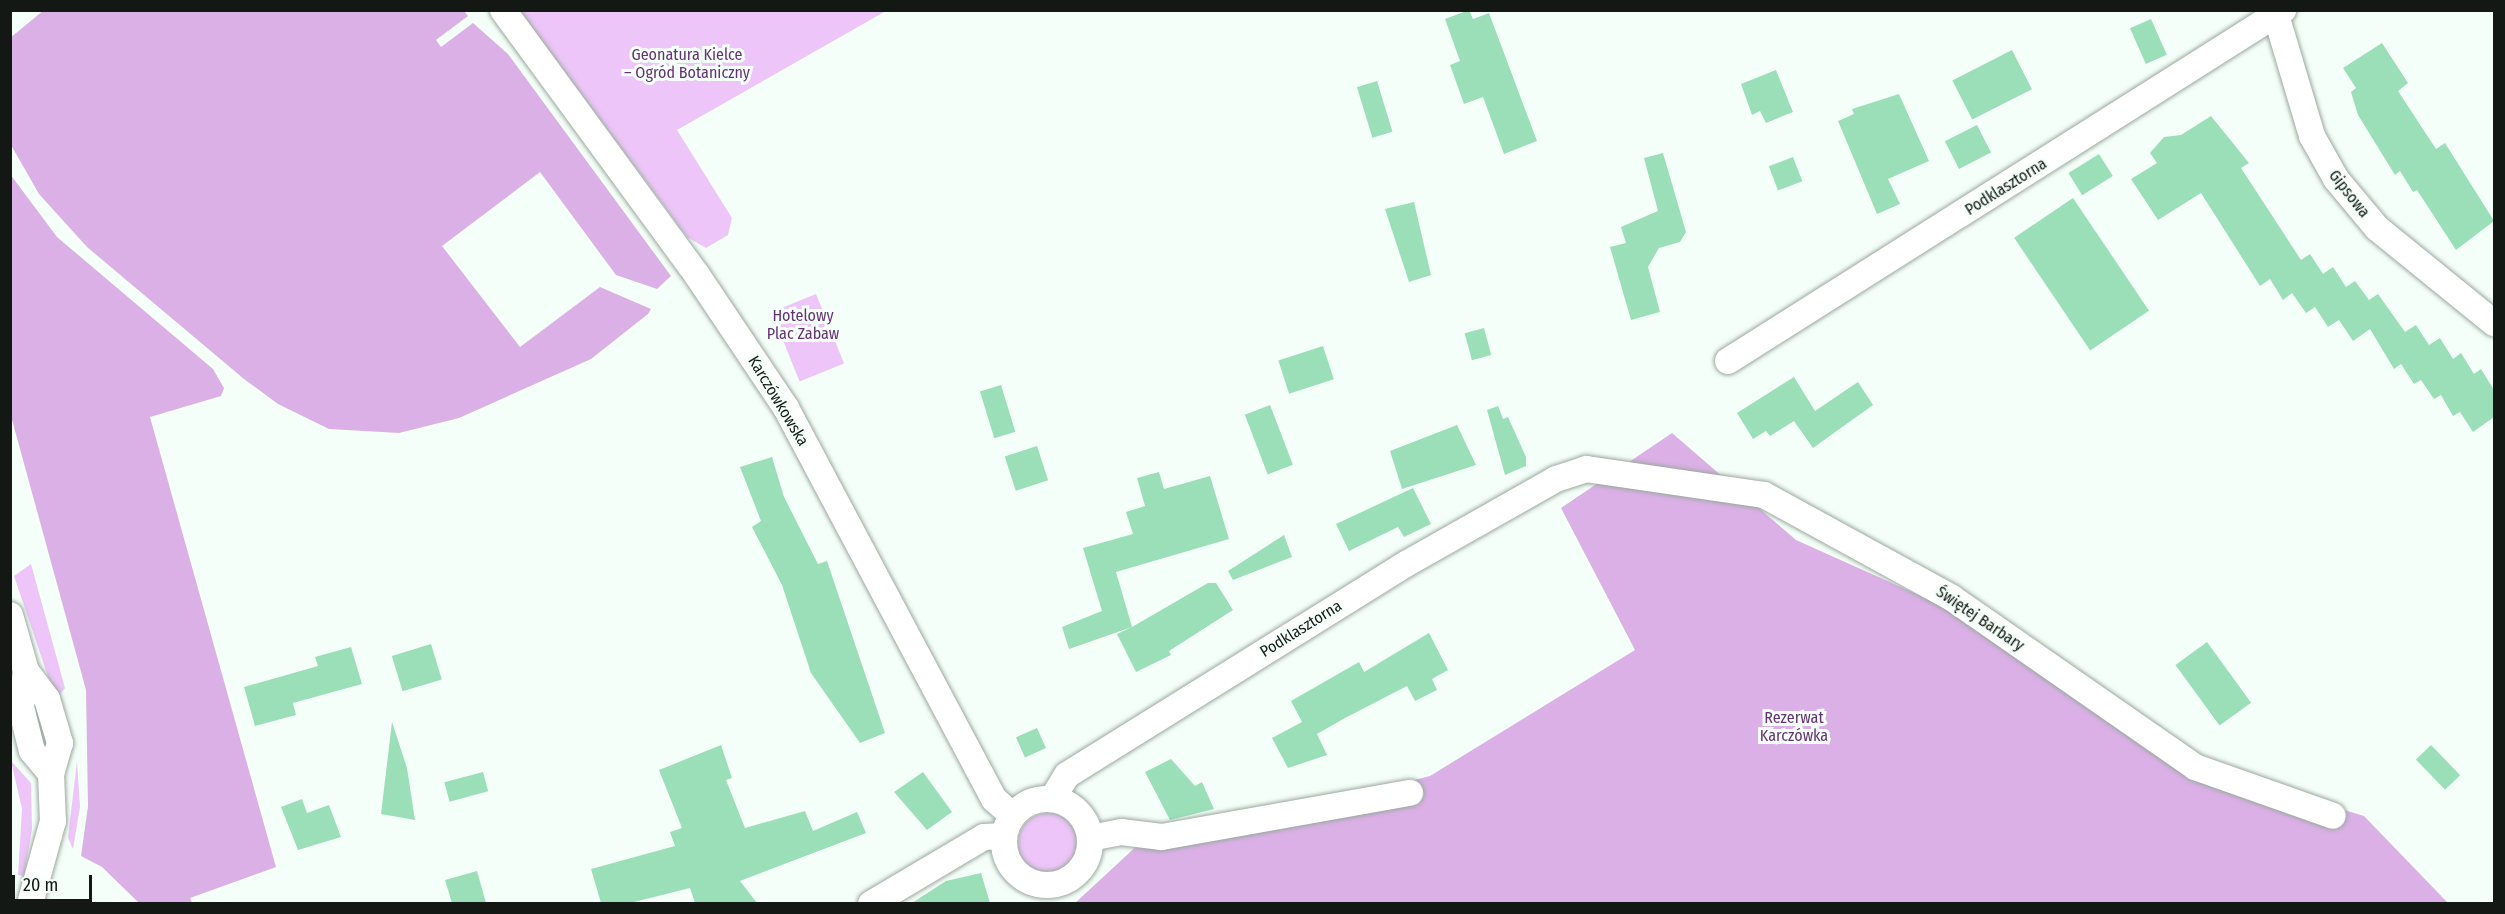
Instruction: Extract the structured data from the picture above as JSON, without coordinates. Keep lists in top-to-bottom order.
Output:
{
  "streets": {
    "street": [
      "Podklasztorna",
      "Gipsowa",
      "Karczówkowska",
      "Świętej Barbary"
    ]
  },
  "crossings": [
    ["Podklasztorna", "Gipsowa"],
    ["Podklasztorna", "Karczówkowska"],
    ["Podklasztorna", "Świętej Barbary"]
  ],
  "parks": ["Geonatura Kielce – Ogród Botaniczny", "Hotelowy Plac Zabaw", "Rezerwat Karczówka"],
  "scale_bar": "20 m"
}
